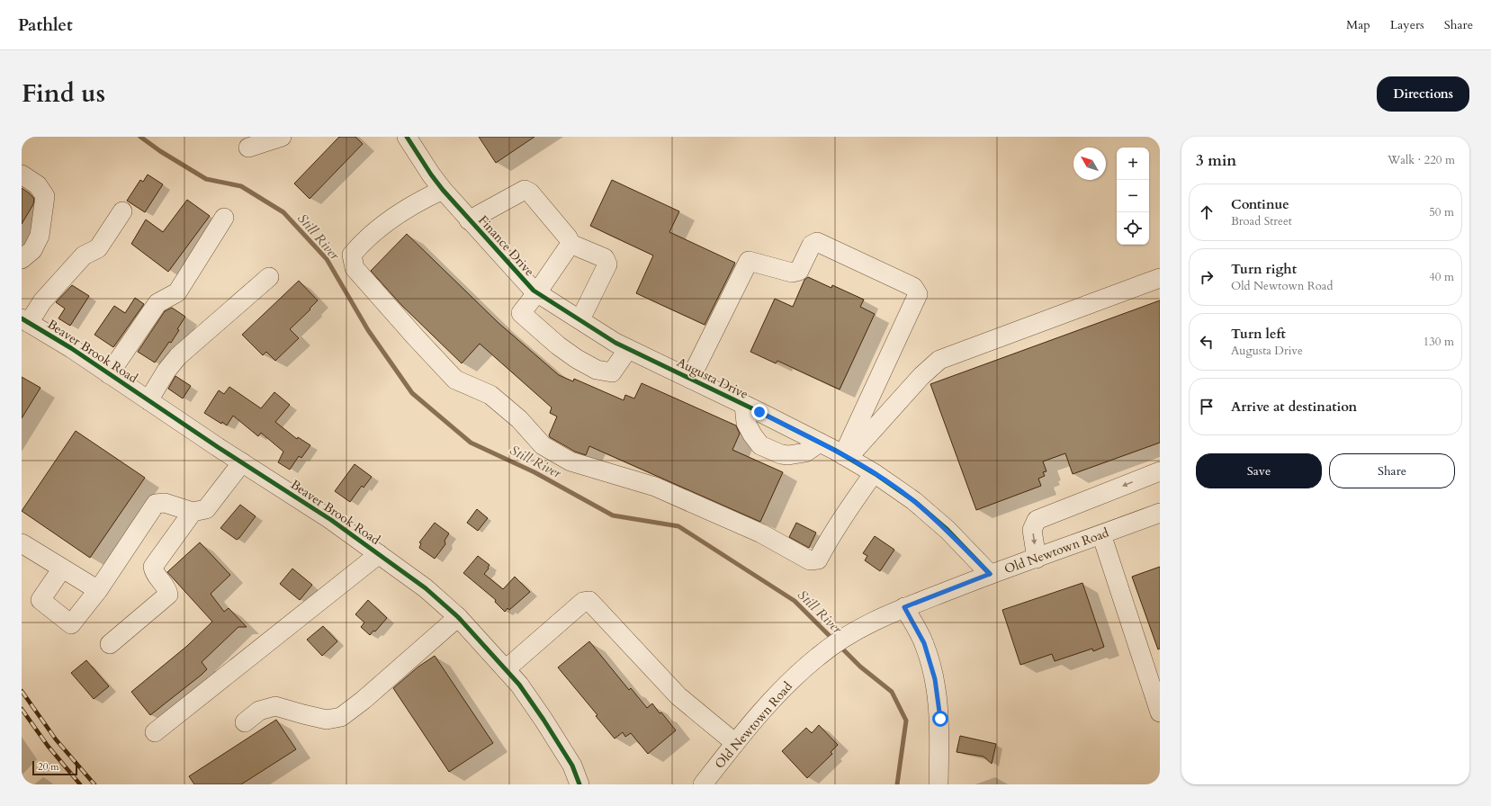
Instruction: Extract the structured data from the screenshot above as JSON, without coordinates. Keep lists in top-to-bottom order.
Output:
{
  "streets": {
    "street": [
      "Finance Drive",
      "Beaver Brook Road",
      "Augusta Drive",
      "Old Newtown Road"
    ]
  },
  "crossings": [
    ["Finance Drive", "Augusta Drive"],
    ["Augusta Drive", "Old Newtown Road"]
  ],
  "water": ["Still River"],
  "scale_bar": "20 m",
  "north": "top left",
  "page": {
    "header": "Pathlet",
    "nav": ["Map", "Layers", "Share"],
    "title": "Find us",
    "buttons": [
      "Directions",
      ["Save", "Share"]
    ],
    "heading": ["3 min", "Walk · 220 m"],
    "map_buttons": ["+", "−"],
    "list": [
      ["Continue", "Broad Street", "50 m"],
      ["Turn right", "Old Newtown Road", "40 m"],
      ["Turn left", "Augusta Drive", "130 m"],
      "Arrive at destination"
    ],
    "scale": "20 m"
  }
}
